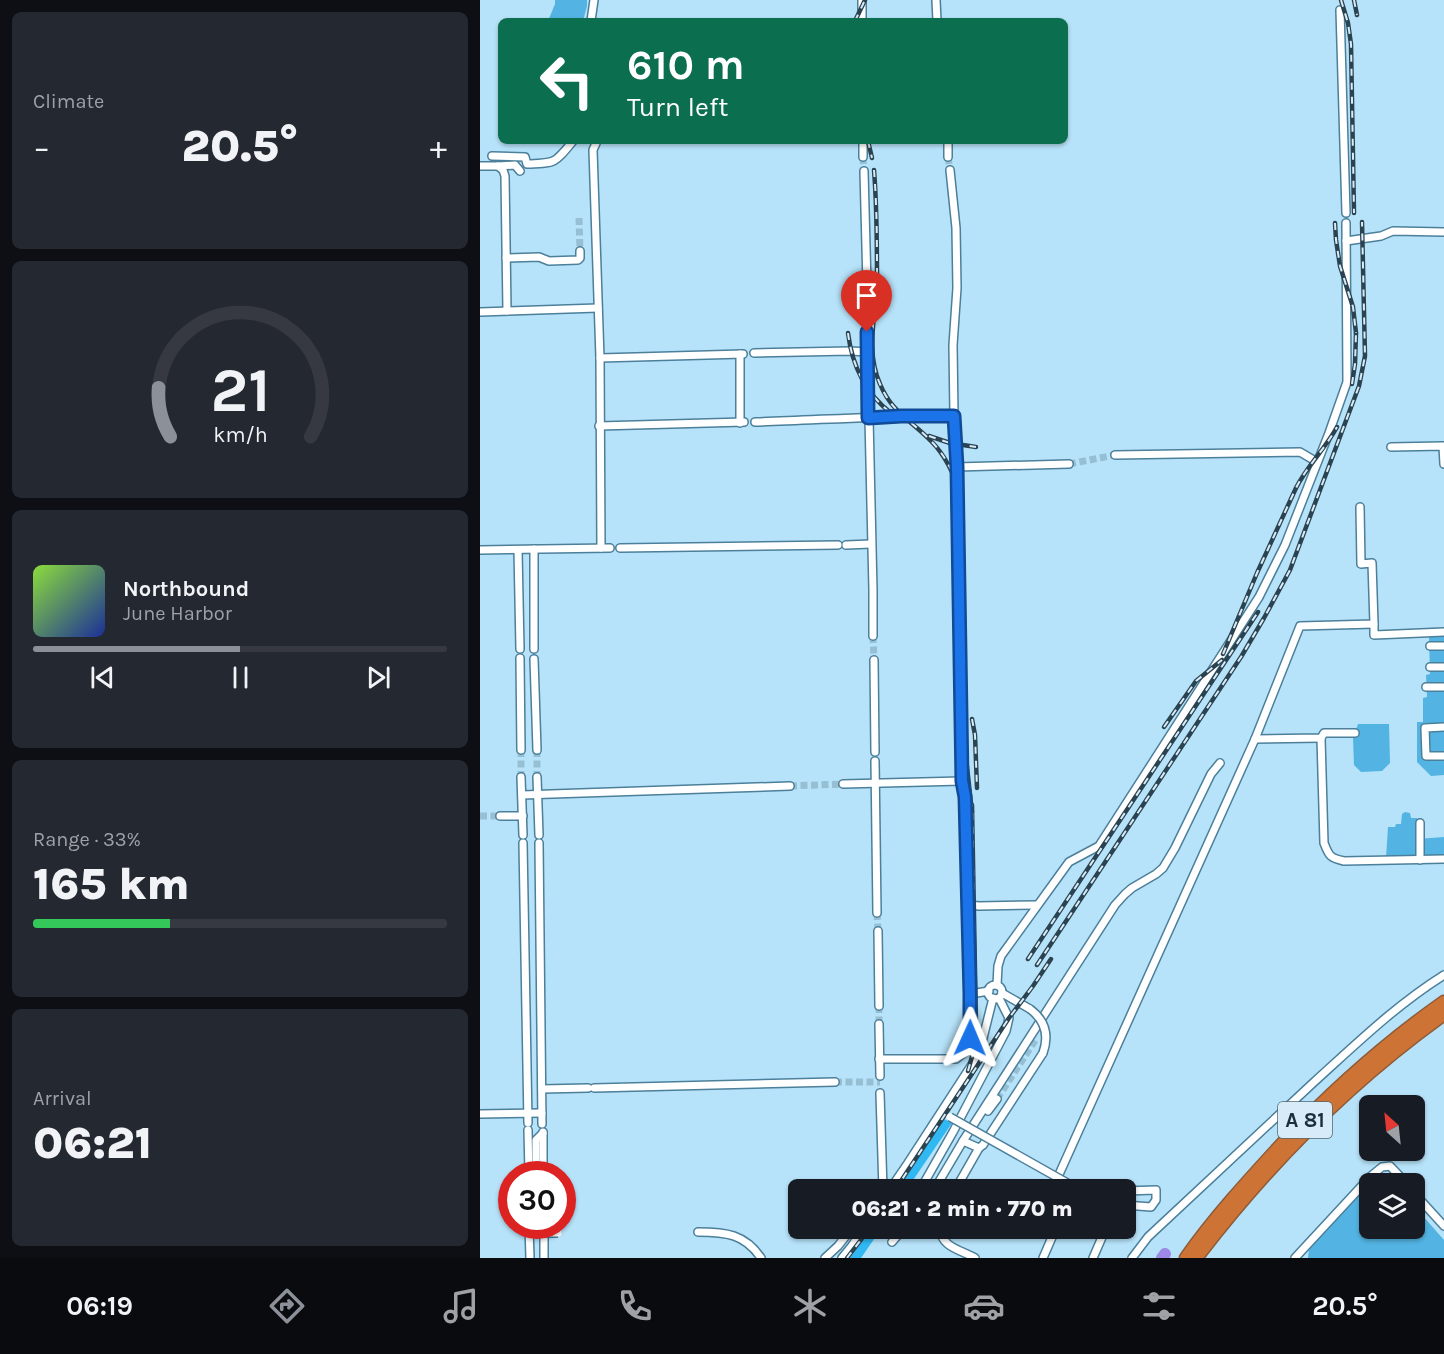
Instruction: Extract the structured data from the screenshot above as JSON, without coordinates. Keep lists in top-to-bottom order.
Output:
{
  "streets": {
    "highway": ["A 81"]
  },
  "north": "top left",
  "page": {
    "tile": [
      "Climate",
      ["Range · 33%", "165 km"],
      ["Arrival", "06:21"]
    ],
    "turn": ["610 m", "Turn left"],
    "heat": ["−", "20.5°", "+"],
    "song": ["Northbound", "June Harbor"],
    "limit": "30",
    "trip": "06:21 · 2 min · 770 m",
    "tabs": ["06:19", "20.5°"],
    "gauge": ["21", "km/h"]
  }
}
